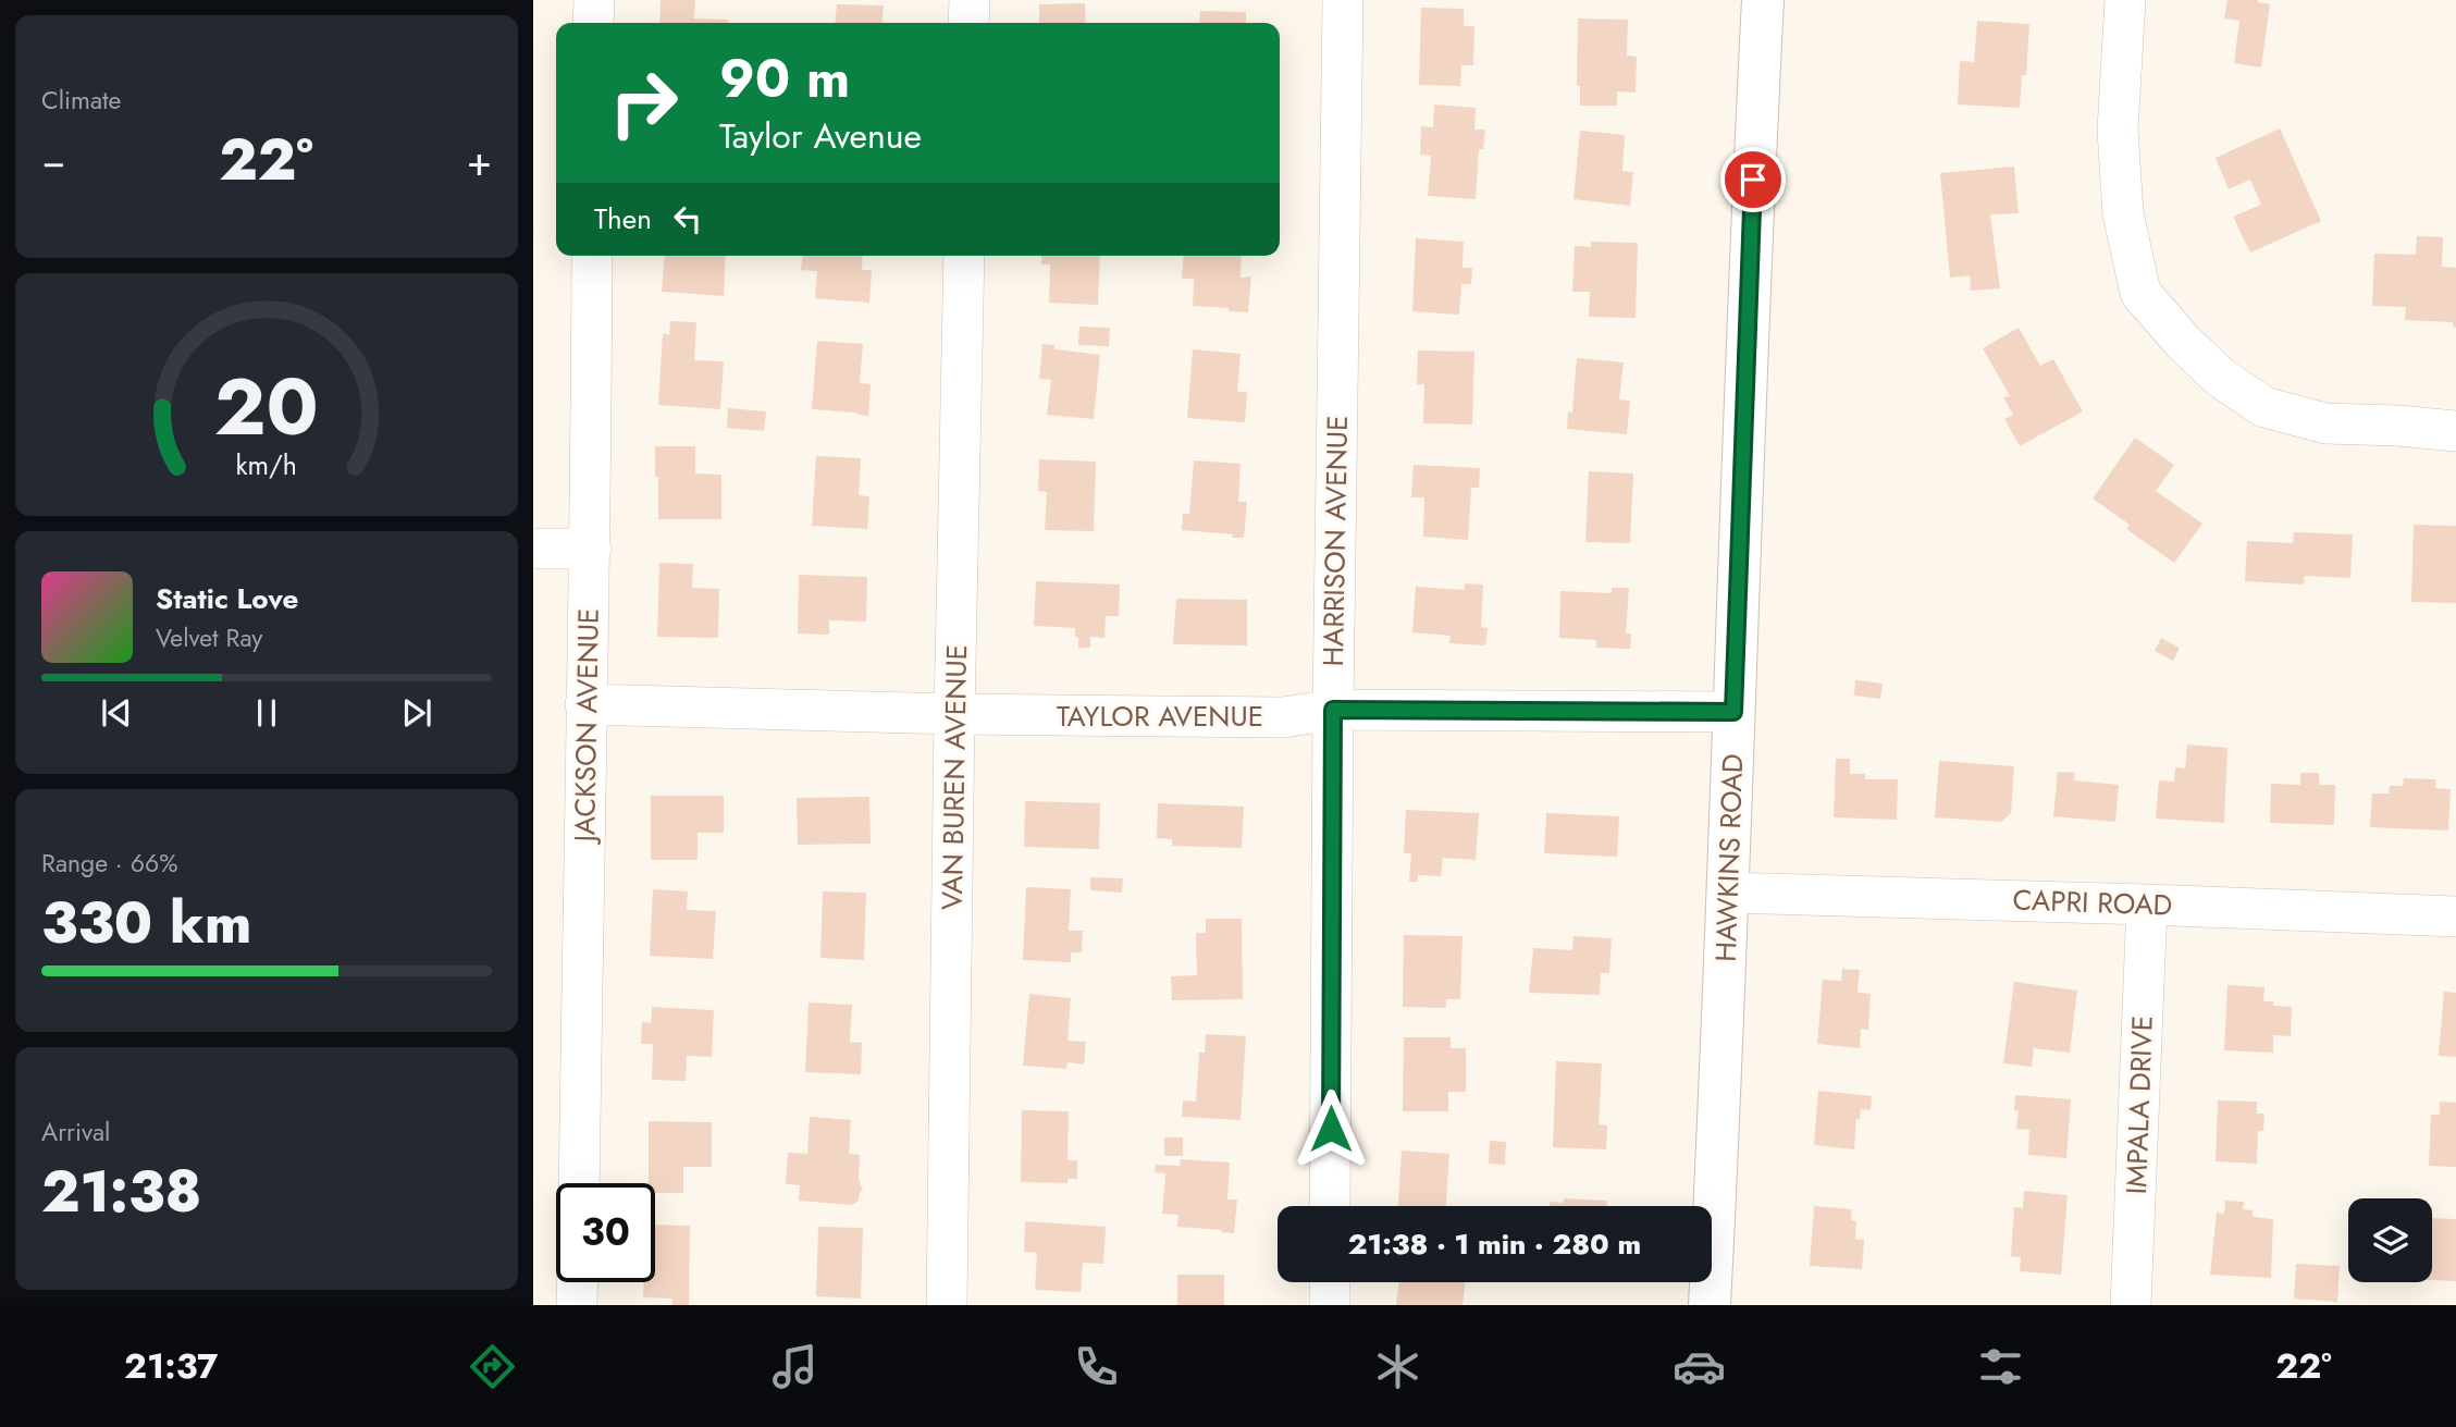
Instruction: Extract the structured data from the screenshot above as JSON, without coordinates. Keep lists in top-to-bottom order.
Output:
{
  "streets": {
    "street": [
      "HARRISON AVENUE",
      "TAYLOR AVENUE",
      "JACKSON AVENUE",
      "VAN BUREN AVENUE",
      "HAWKINS ROAD",
      "CAPRI ROAD",
      "IMPALA DRIVE"
    ]
  },
  "crossings": [
    ["HARRISON AVENUE", "TAYLOR AVENUE"],
    ["TAYLOR AVENUE", "JACKSON AVENUE"],
    ["TAYLOR AVENUE", "VAN BUREN AVENUE"],
    ["TAYLOR AVENUE", "HAWKINS ROAD"],
    ["HAWKINS ROAD", "CAPRI ROAD"],
    ["CAPRI ROAD", "IMPALA DRIVE"]
  ],
  "page": {
    "tile": [
      "Climate",
      ["Range · 66%", "330 km"],
      ["Arrival", "21:38"]
    ],
    "turn": ["90 m", "Taylor Avenue"],
    "heat": ["−", "22°", "+"],
    "then": "Then",
    "song": ["Static Love", "Velvet Ray"],
    "limit": "30",
    "trip": "21:38 · 1 min · 280 m",
    "tabs": ["21:37", "22°"],
    "gauge": ["20", "km/h"]
  }
}
